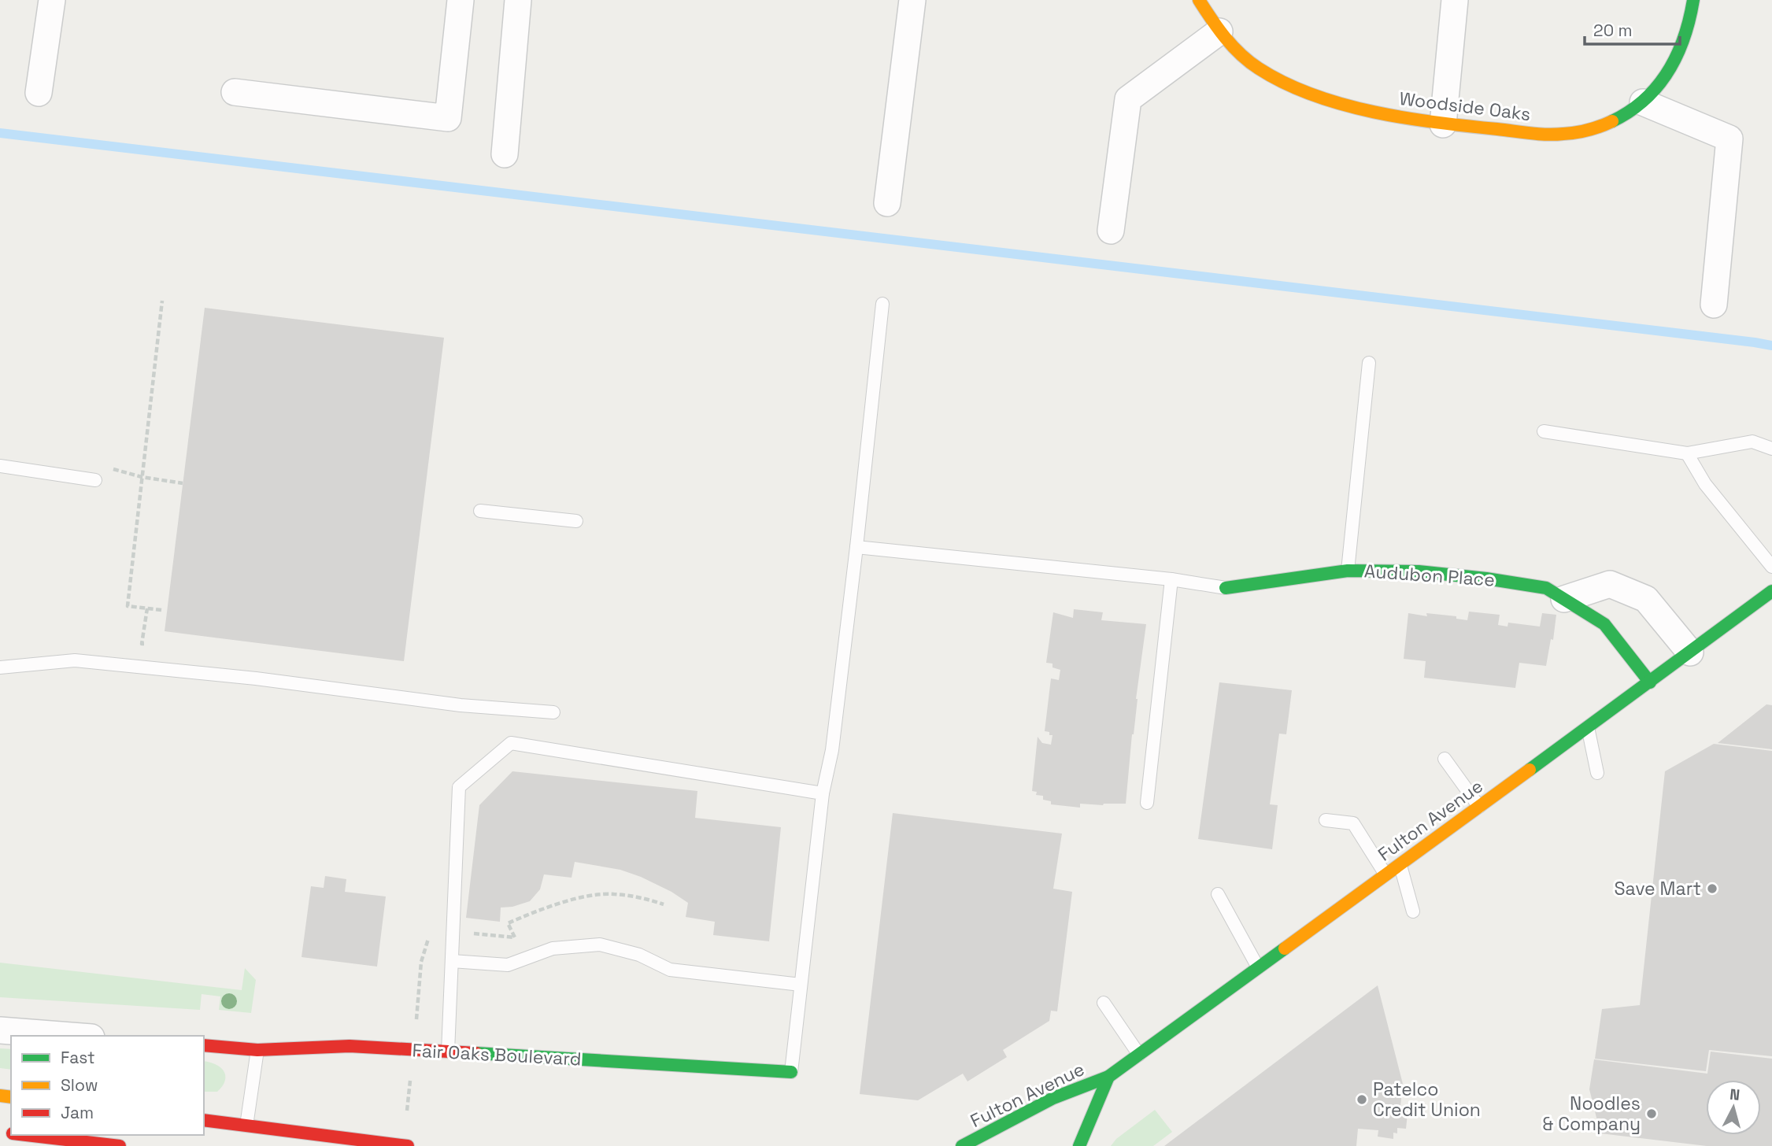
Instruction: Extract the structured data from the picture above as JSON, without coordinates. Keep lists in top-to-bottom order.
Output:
{
  "streets": {
    "street": [
      "Woodside Oaks",
      "Audubon Place",
      "Fulton Avenue",
      "Fair Oaks Boulevard"
    ]
  },
  "crossings": [
    ["Audubon Place", "Fulton Avenue"]
  ],
  "places": ["Save Mart", "Patelco Credit Union", "Noodles & Company"],
  "legend": ["Fast", "Slow", "Jam"],
  "scale_bar": "20 m",
  "north": "top"
}
